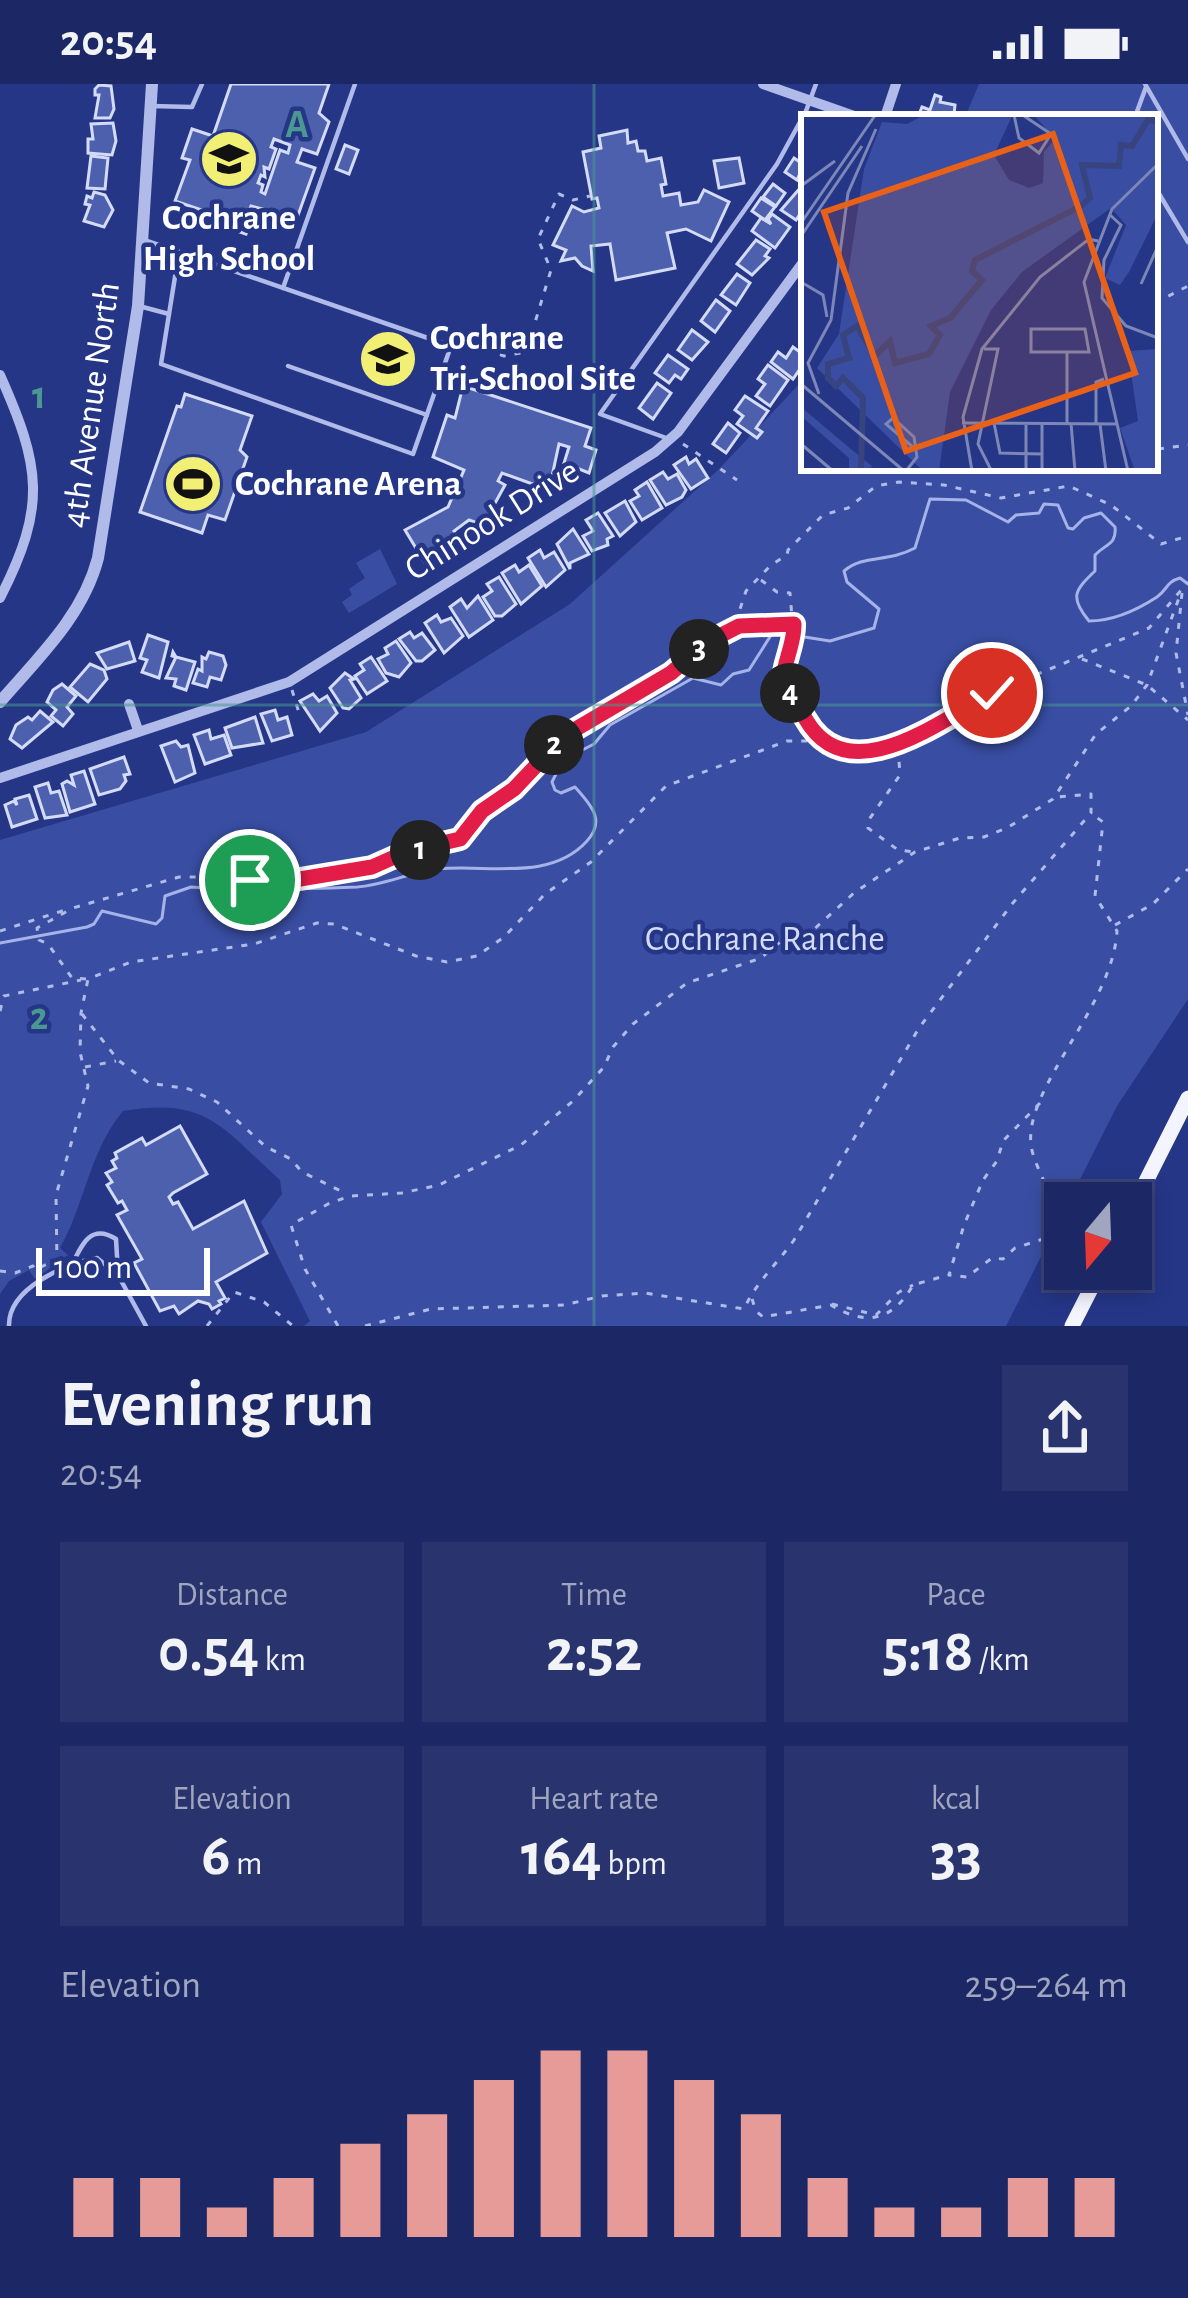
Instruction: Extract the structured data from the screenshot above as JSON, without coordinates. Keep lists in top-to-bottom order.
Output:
{
  "streets": {
    "street": ["4th Avenue North", "Chinook Drive"]
  },
  "parks": ["Cochrane Ranche"],
  "places": {
    "school or university": ["Cochrane High School", "Cochrane Tri-School Site"],
    "sports": ["Cochrane Arena"]
  },
  "scale_bar": "100 m",
  "north": "bottom",
  "page": {
    "status": "20:54",
    "pins": [
      "3",
      "4",
      "2",
      "1"
    ],
    "scale": "100 m",
    "heading": ["Evening run", "20:54"],
    "stats": [
      ["Distance", "0.54 km"],
      ["Time", "2:52"],
      ["Pace", "5:18 /km"],
      ["Elevation", "6 m"],
      ["Heart rate", "164 bpm"],
      ["kcal", "33"]
    ],
    "chart": ["Elevation", "259–264 m"]
  },
  "grid": {
    "columns": ["A"],
    "rows": ["1", "2"]
  }
}
